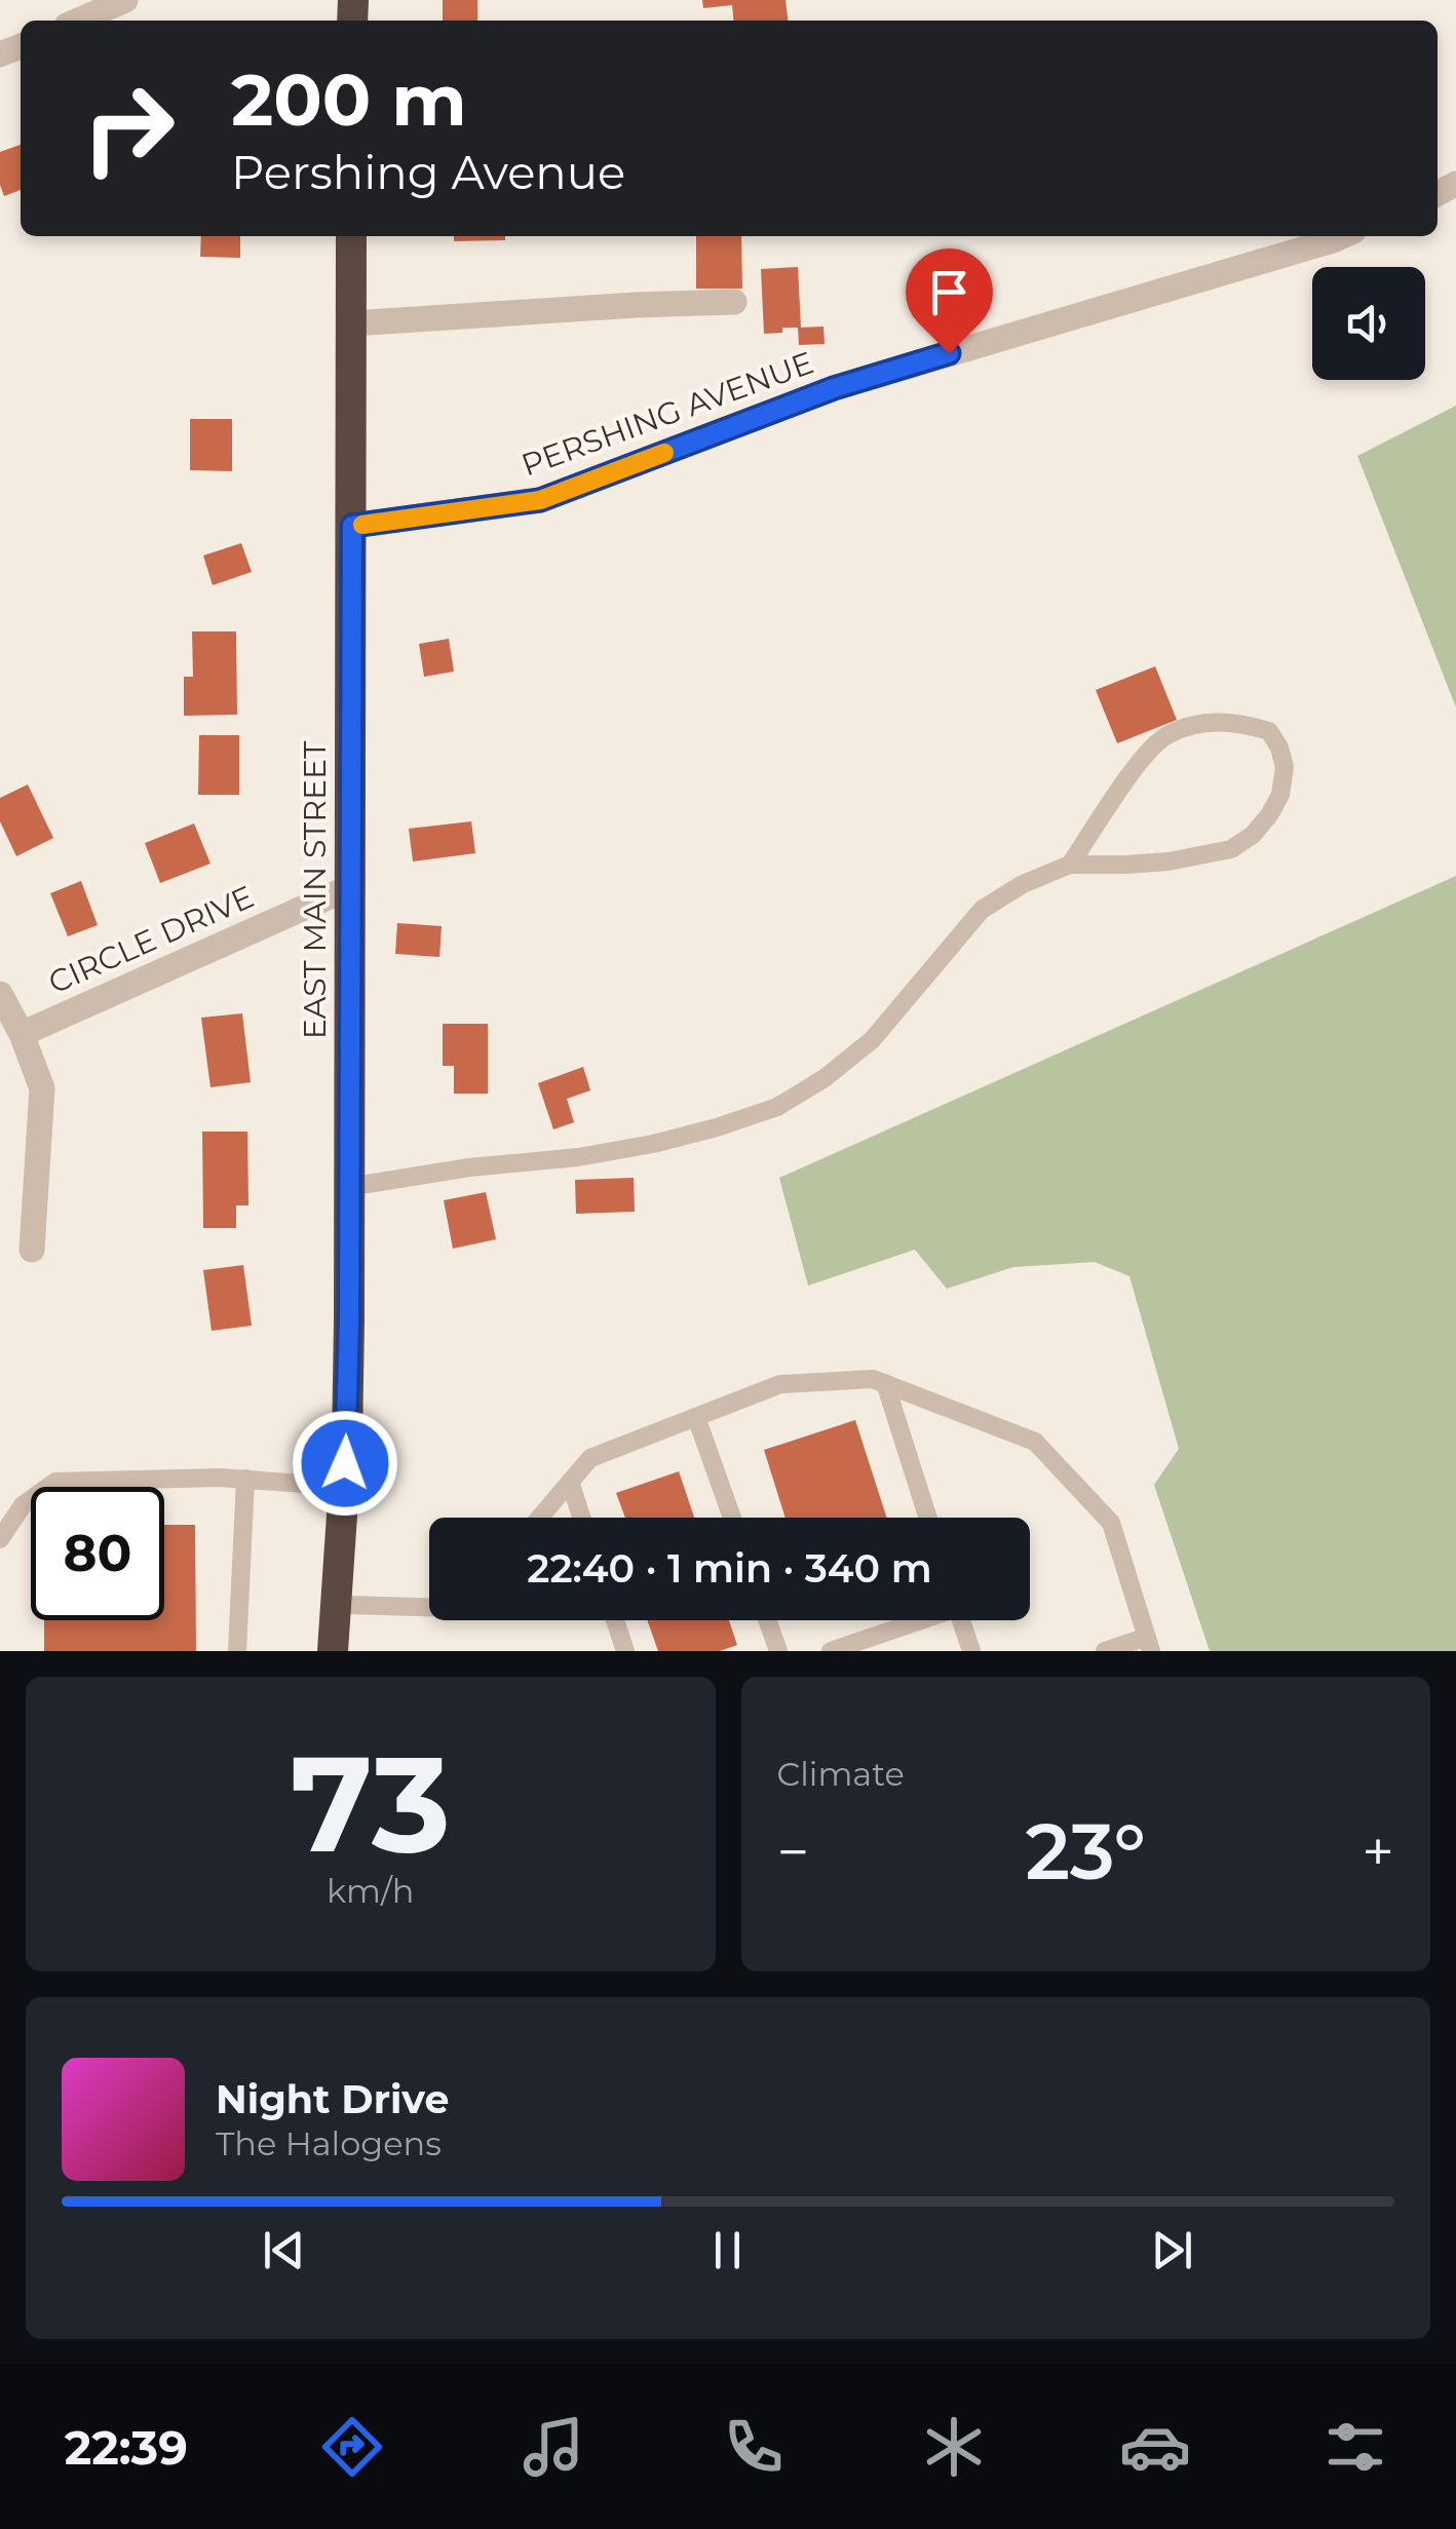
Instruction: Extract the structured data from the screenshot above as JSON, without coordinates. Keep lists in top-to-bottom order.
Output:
{
  "streets": {
    "highway": ["EAST MAIN STREET"],
    "street": ["PERSHING AVENUE", "CIRCLE DRIVE"]
  },
  "crossings": [
    ["PERSHING AVENUE", "EAST MAIN STREET"],
    ["EAST MAIN STREET", "CIRCLE DRIVE"]
  ],
  "page": {
    "turn": ["200 m", "Pershing Avenue"],
    "limit": "80",
    "trip": "22:40 · 1 min · 340 m",
    "tile": [
      ["73", "km/h"],
      "Climate"
    ],
    "heat": ["−", "23°", "+"],
    "song": ["Night Drive", "The Halogens"],
    "tabs": "22:39"
  }
}
